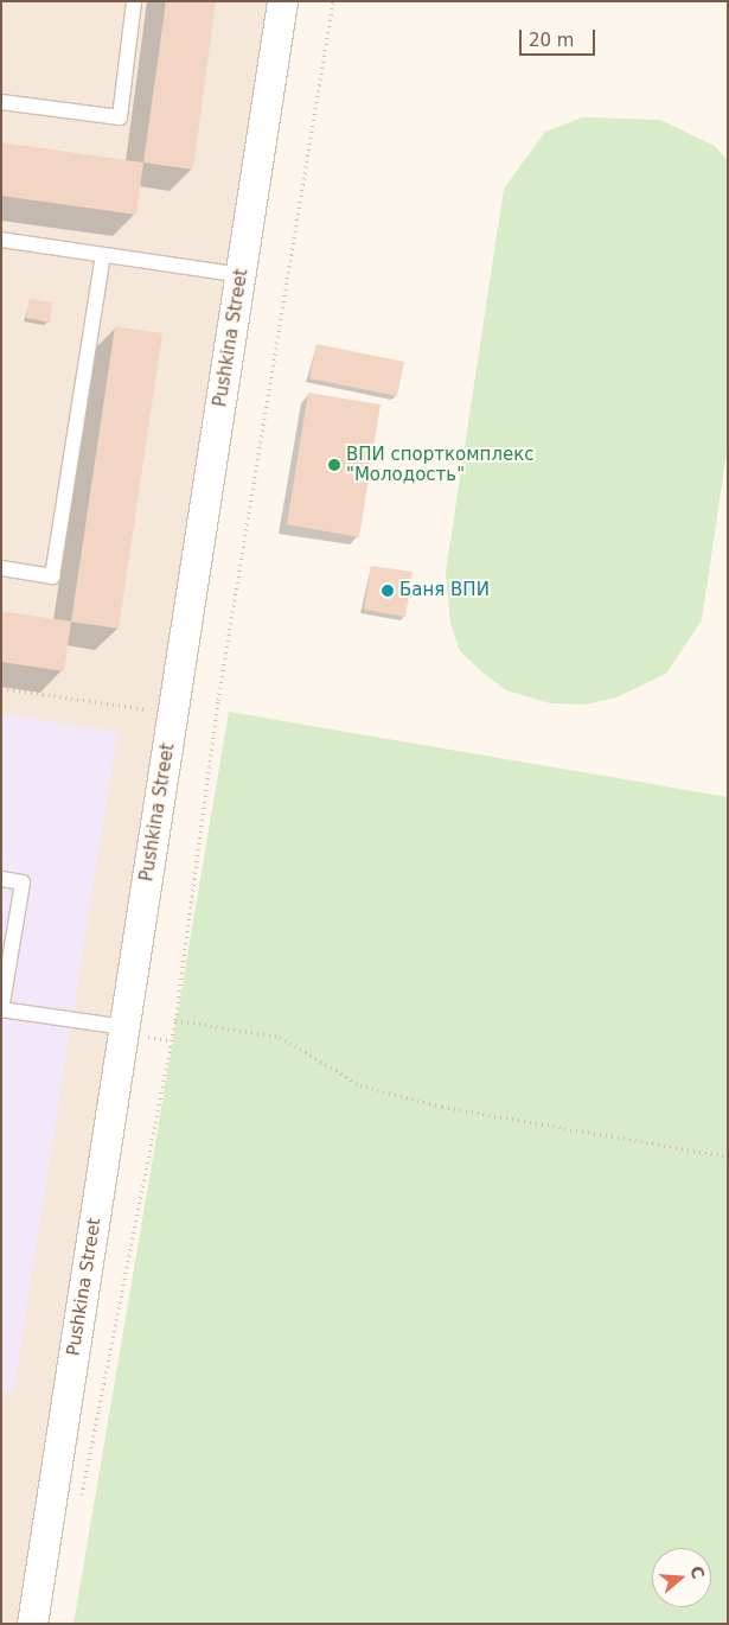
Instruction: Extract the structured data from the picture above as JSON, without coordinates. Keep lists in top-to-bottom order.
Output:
{
  "streets": {
    "street": ["Pushkina Street"]
  },
  "places": ["ВПИ спорткомплекс \"Молодость\"", "Баня ВПИ"],
  "scale_bar": "20 m",
  "north": "right"
}
